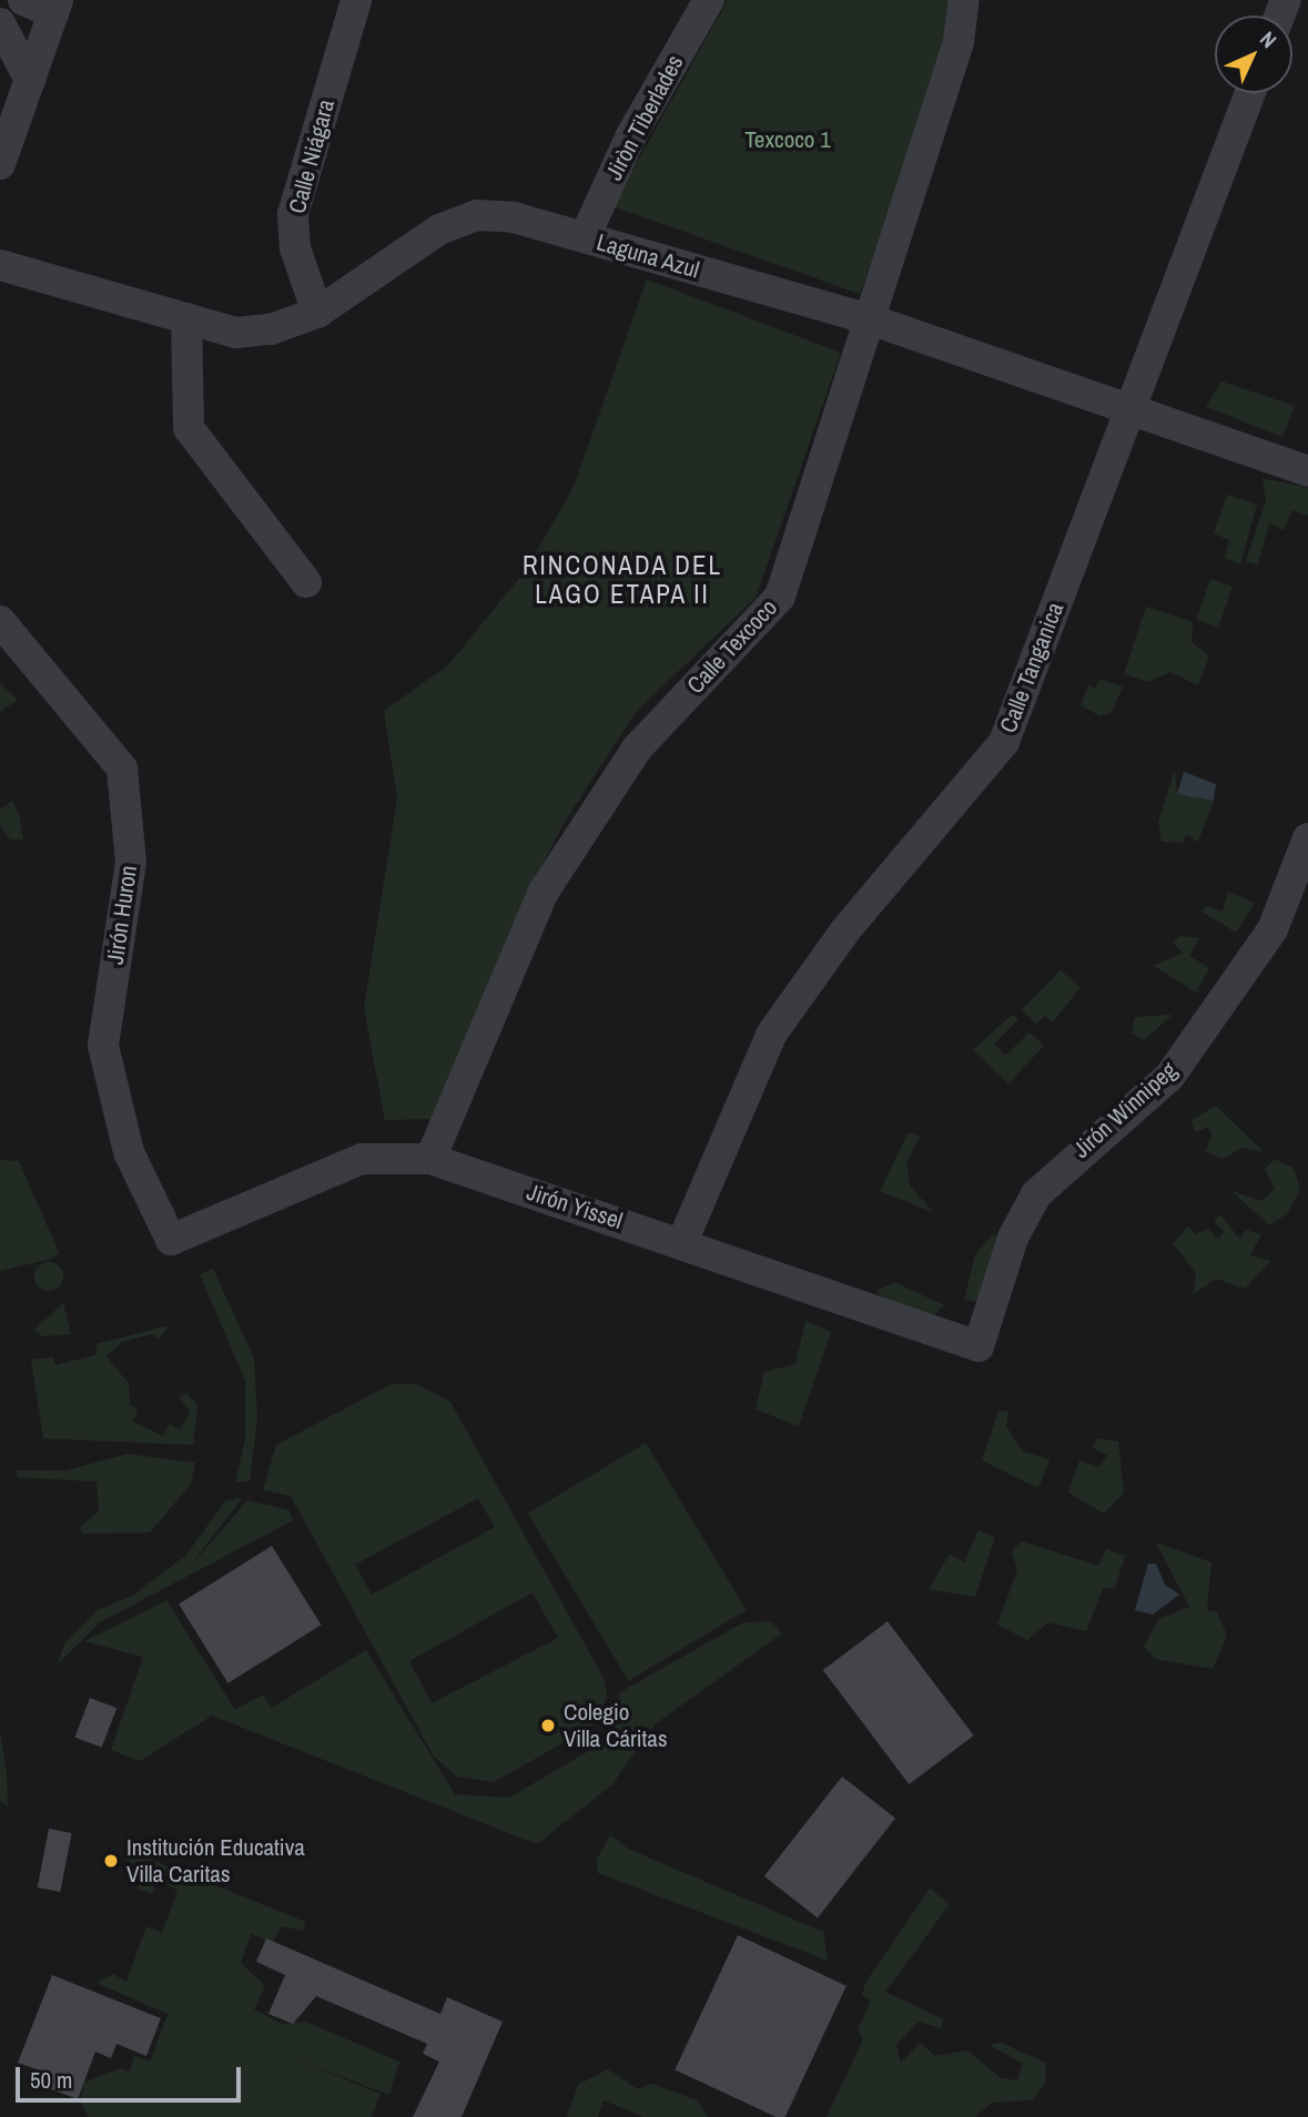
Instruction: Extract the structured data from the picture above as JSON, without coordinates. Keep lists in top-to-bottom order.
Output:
{
  "streets": {
    "street": [
      "Jiròn Tiberlades",
      "Calle Niágara",
      "Laguna Azul",
      "Calle Texcoco",
      "Calle Tanganica",
      "Jirón Huron",
      "Jirón Winnipeg",
      "Jirón Yissel"
    ]
  },
  "crossings": [
    ["Jiròn Tiberlades", "Laguna Azul"],
    ["Calle Niágara", "Laguna Azul"],
    ["Laguna Azul", "Calle Texcoco"],
    ["Laguna Azul", "Calle Tanganica"],
    ["Calle Texcoco", "Jirón Yissel"],
    ["Calle Tanganica", "Jirón Yissel"],
    ["Jirón Huron", "Jirón Yissel"],
    ["Jirón Winnipeg", "Jirón Yissel"]
  ],
  "districts": ["RINCONADA DEL LAGO ETAPA II"],
  "parks": ["Texcoco 1"],
  "places": ["Colegio Villa Cáritas", "Institución Educativa Villa Caritas"],
  "scale_bar": "50 m",
  "north": "top right"
}
